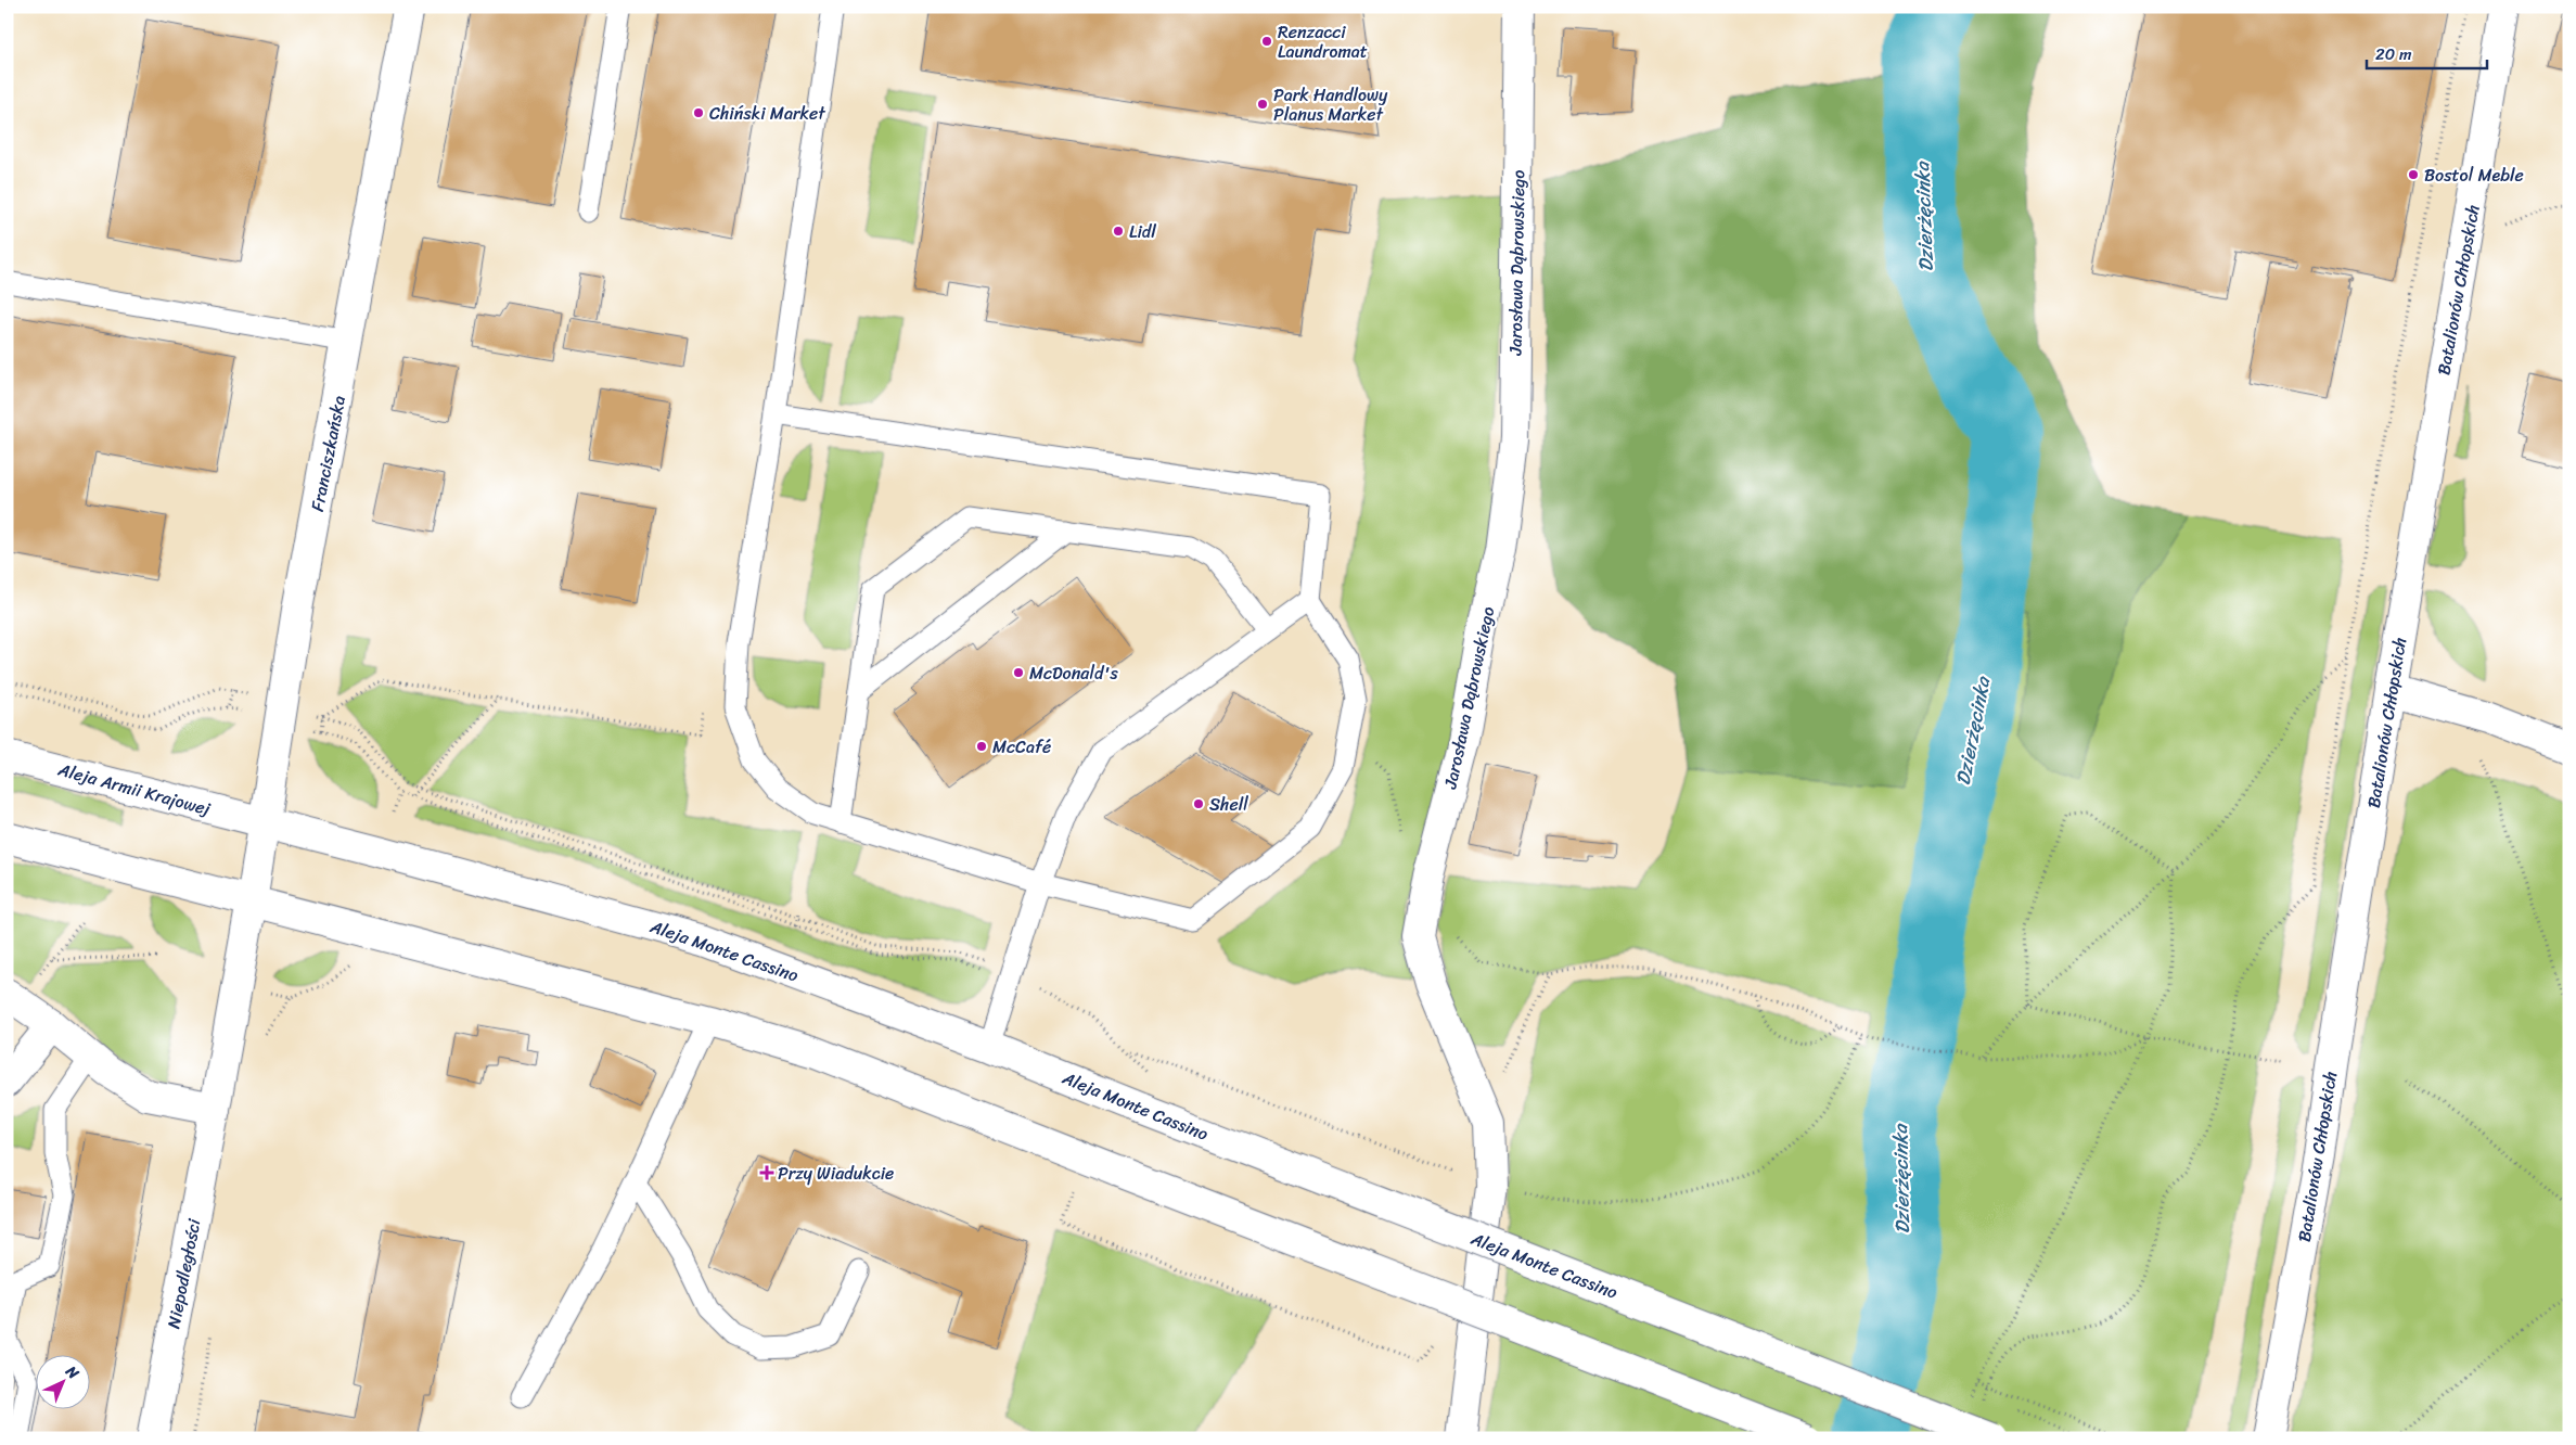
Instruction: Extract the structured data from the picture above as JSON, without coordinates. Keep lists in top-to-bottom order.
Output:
{
  "streets": {
    "street": [
      "Jarosława Dąbrowskiego",
      "Batalionów Chłopskich",
      "Franciszkańska",
      "Aleja Armii Krajowej",
      "Aleja Monte Cassino",
      "Niepodległości"
    ]
  },
  "crossings": [
    ["Franciszkańska", "Aleja Armii Krajowej"],
    ["Franciszkańska", "Aleja Monte Cassino"],
    ["Franciszkańska", "Niepodległości"],
    ["Aleja Armii Krajowej", "Aleja Monte Cassino"]
  ],
  "water": ["Dzierżęcinka"],
  "places": {
    "other": [
      "Renzacci Laundromat",
      "Park Handlowy Planus Market",
      "Chiński Market",
      "Bostol Meble",
      "Lidl",
      "McDonald's",
      "McCafé",
      "Shell"
    ],
    "health": ["Przy Wiadukcie"]
  },
  "scale_bar": "20 m",
  "north": "top right"
}
